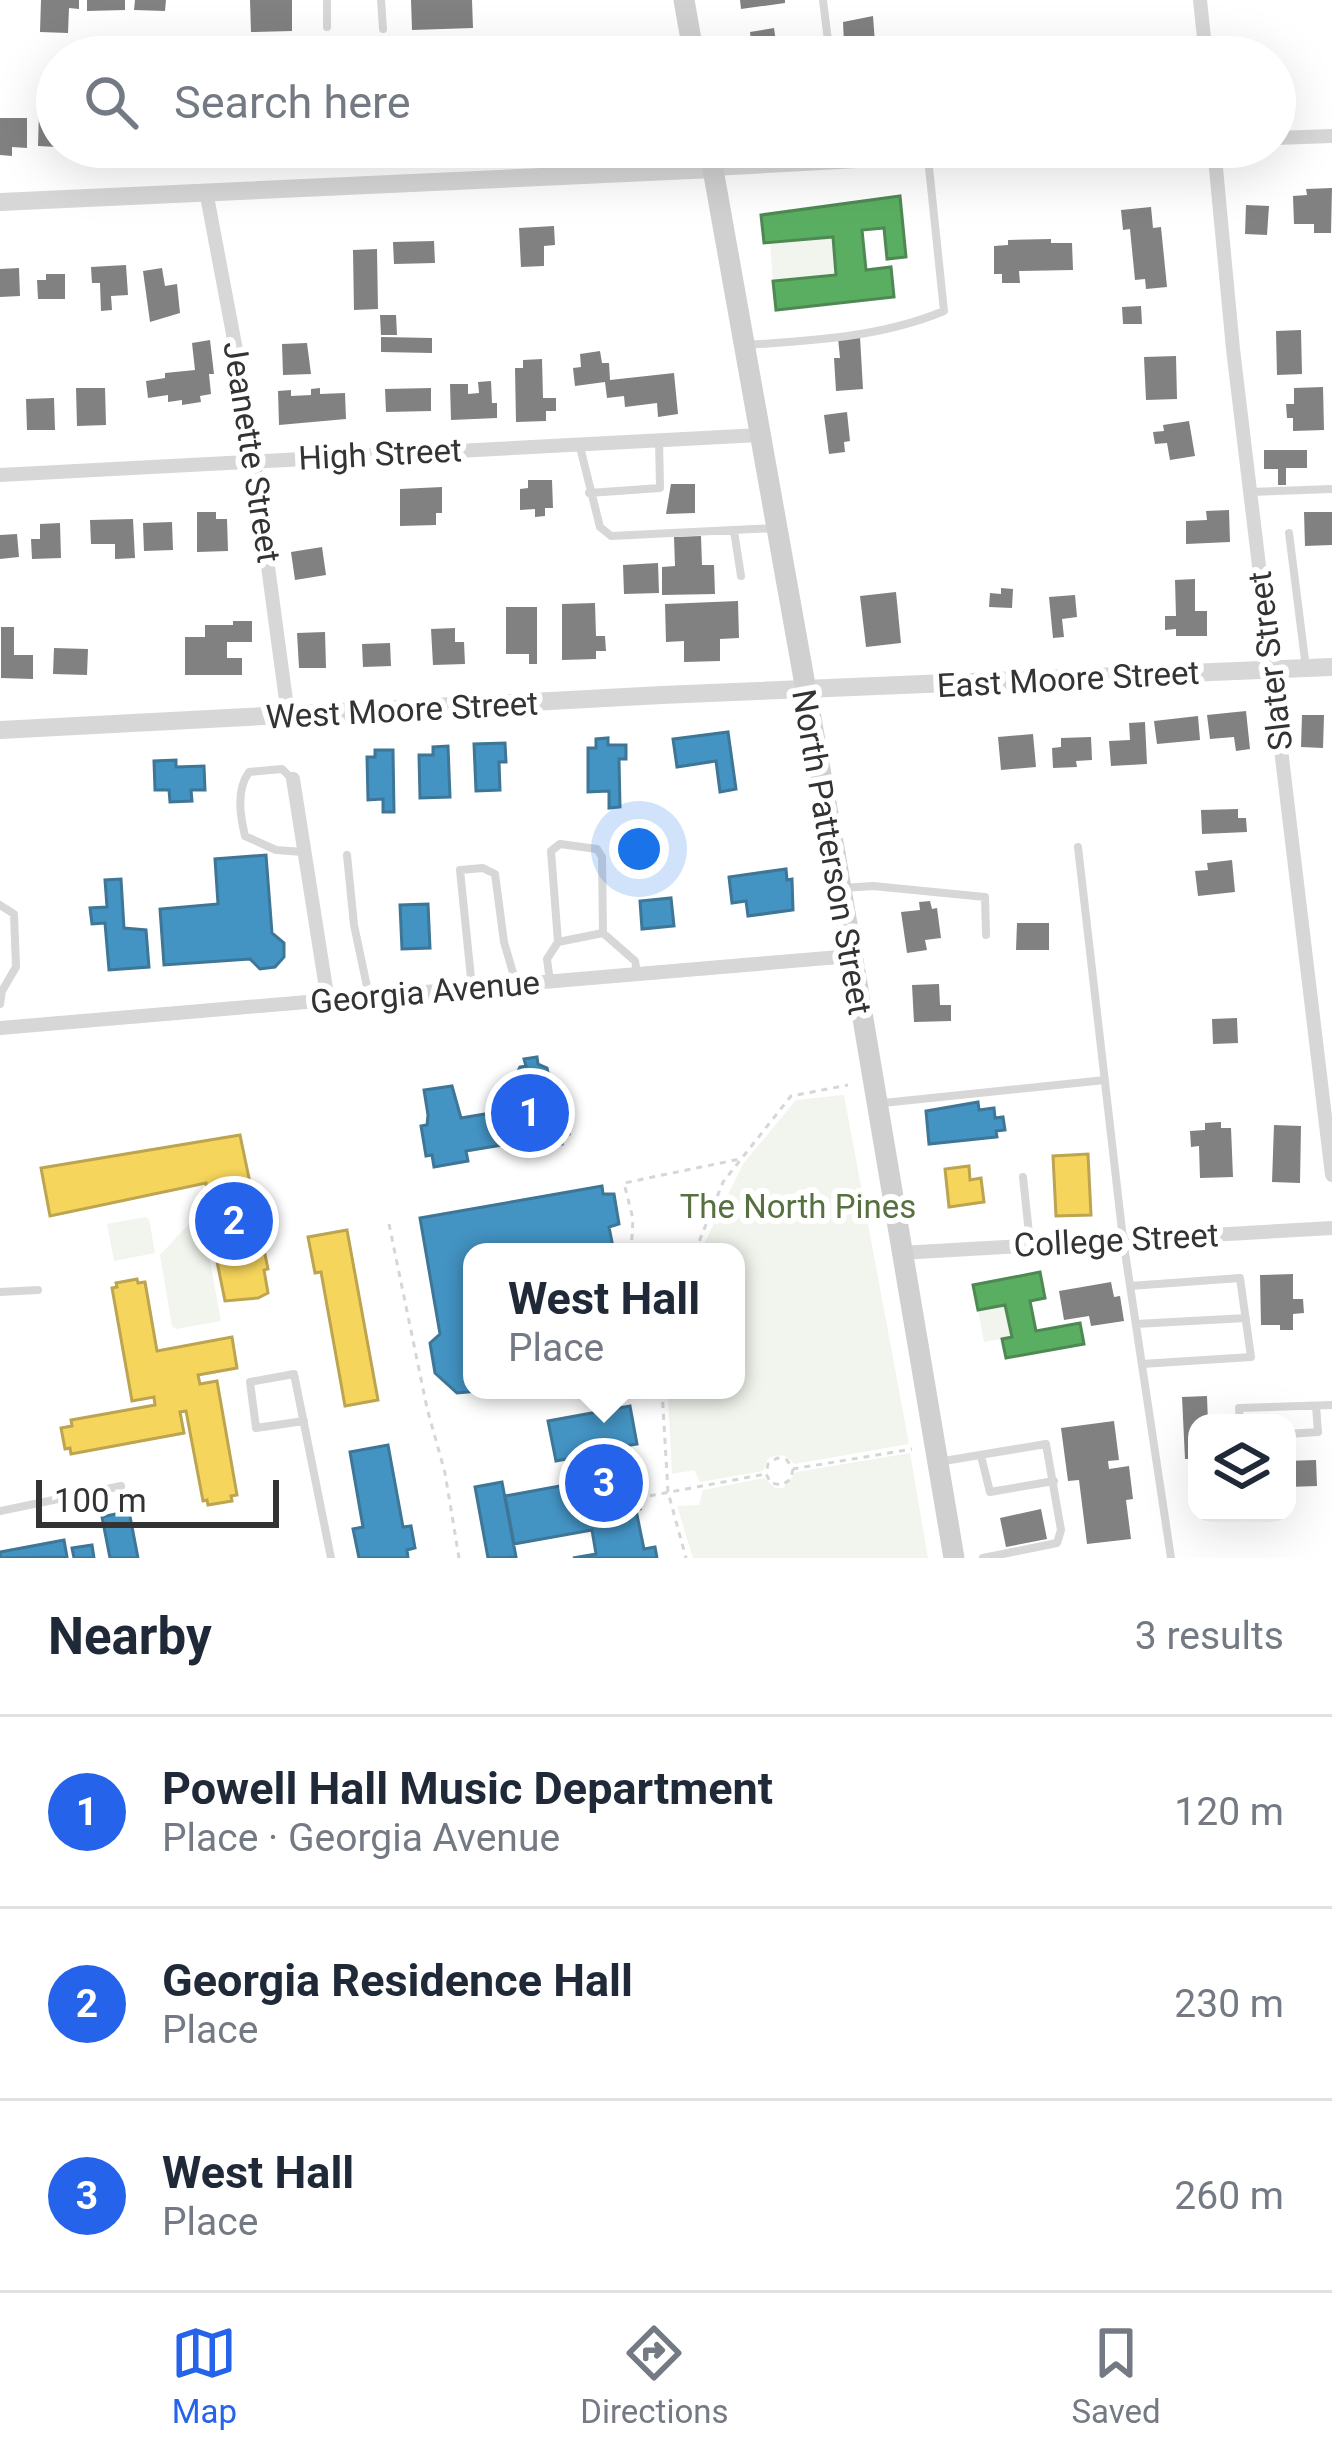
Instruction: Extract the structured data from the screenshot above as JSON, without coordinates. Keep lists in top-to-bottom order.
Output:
{
  "streets": {
    "main road": ["North Patterson Street"],
    "street": [
      "Jeanette Street",
      "High Street",
      "Slater Street",
      "East Moore Street",
      "West Moore Street",
      "Georgia Avenue",
      "College Street"
    ]
  },
  "crossings": [
    ["Jeanette Street", "High Street"],
    ["Jeanette Street", "West Moore Street"],
    ["High Street", "North Patterson Street"],
    ["Slater Street", "East Moore Street"],
    ["East Moore Street", "West Moore Street"],
    ["East Moore Street", "North Patterson Street"],
    ["West Moore Street", "North Patterson Street"],
    ["North Patterson Street", "Georgia Avenue"],
    ["North Patterson Street", "College Street"]
  ],
  "parks": ["The North Pines"],
  "scale_bar": "100 m",
  "page": {
    "search": "Search here",
    "pins": ["1", "2", "3"],
    "popup": ["West Hall", "Place"],
    "scale": "100 m",
    "heading": ["Nearby", "3 results"],
    "list": [
      {
        "mark": "1",
        "name": "Powell Hall Music Department",
        "note": "Place · Georgia Avenue",
        "value": "120 m"
      },
      {
        "mark": "2",
        "name": "Georgia Residence Hall",
        "note": "Place",
        "value": "230 m"
      },
      {
        "mark": "3",
        "name": "West Hall",
        "note": "Place",
        "value": "260 m"
      }
    ],
    "nav": ["Map", "Directions", "Saved"]
  }
}
